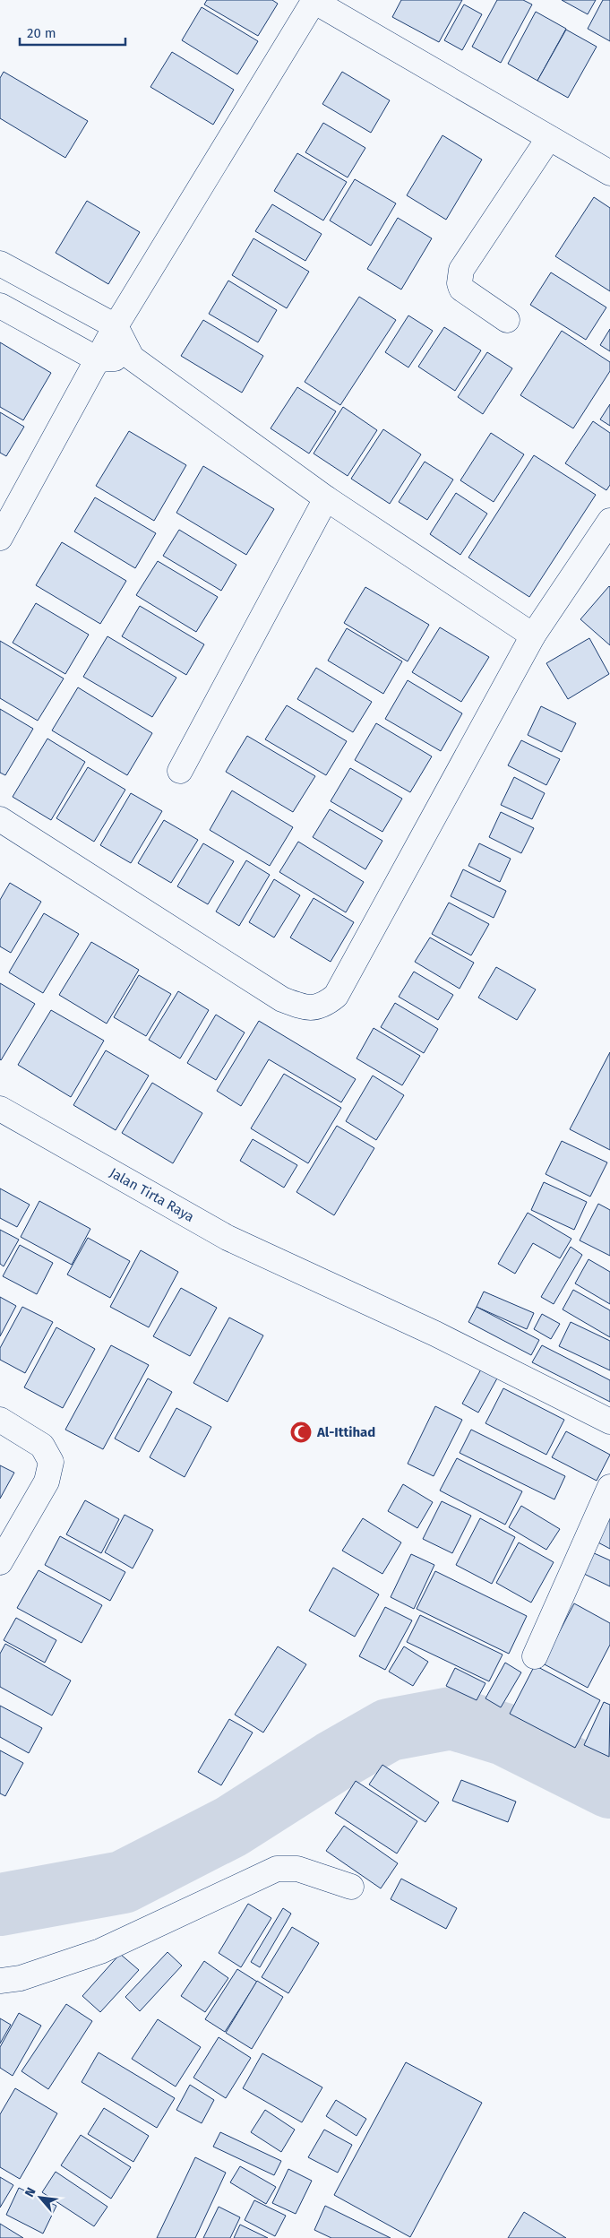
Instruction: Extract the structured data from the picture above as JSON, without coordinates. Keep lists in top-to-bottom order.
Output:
{
  "streets": {
    "street": ["Jalan Tirta Raya"]
  },
  "places": {
    "mosque": ["Al-Ittihad"]
  },
  "scale_bar": "20 m",
  "north": "top left"
}
